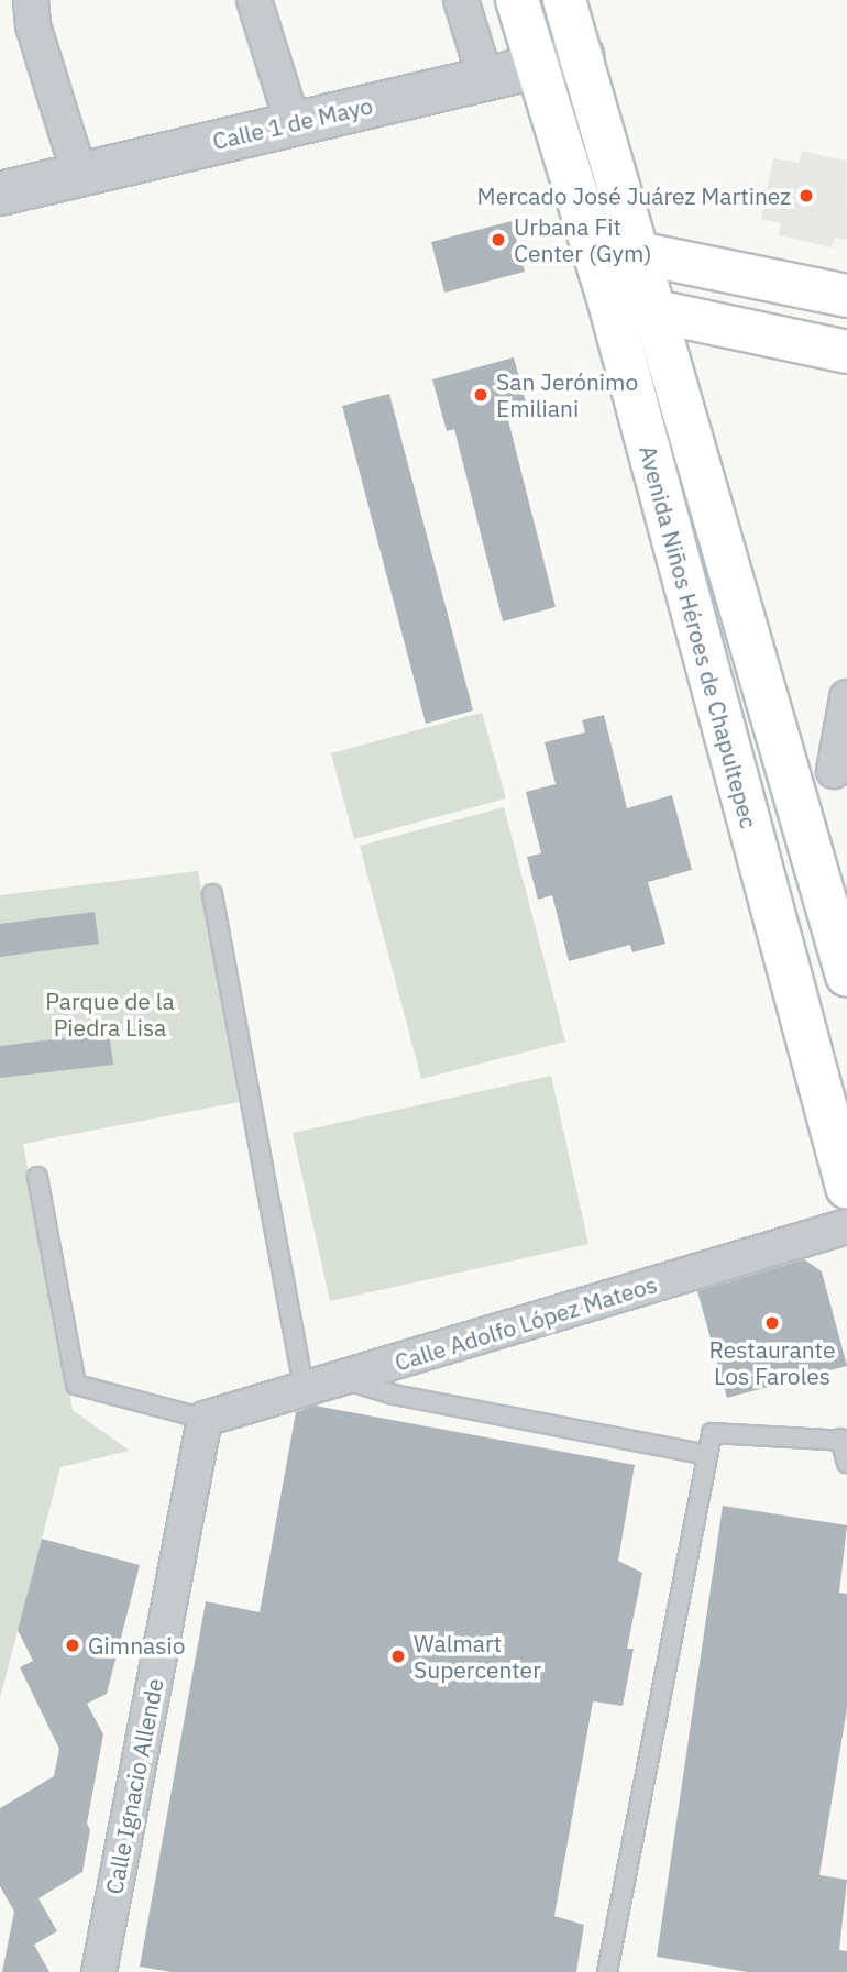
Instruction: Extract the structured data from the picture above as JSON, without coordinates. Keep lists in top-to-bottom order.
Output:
{
  "streets": {
    "main road": ["Avenida Niños Héroes de Chapultepec"],
    "street": ["Calle 1 de Mayo", "Calle Adolfo López Mateos", "Calle Ignacio Allende"]
  },
  "crossings": [
    ["Calle 1 de Mayo", "Avenida Niños Héroes de Chapultepec"],
    ["Calle Adolfo López Mateos", "Calle Ignacio Allende"]
  ],
  "parks": ["Parque de la Piedra Lisa"],
  "places": [
    "Mercado José Juárez Martinez",
    "Urbana Fit Center (Gym)",
    "San Jerónimo Emiliani",
    "Restaurante Los Faroles",
    "Gimnasio",
    "Walmart Supercenter"
  ]
}
